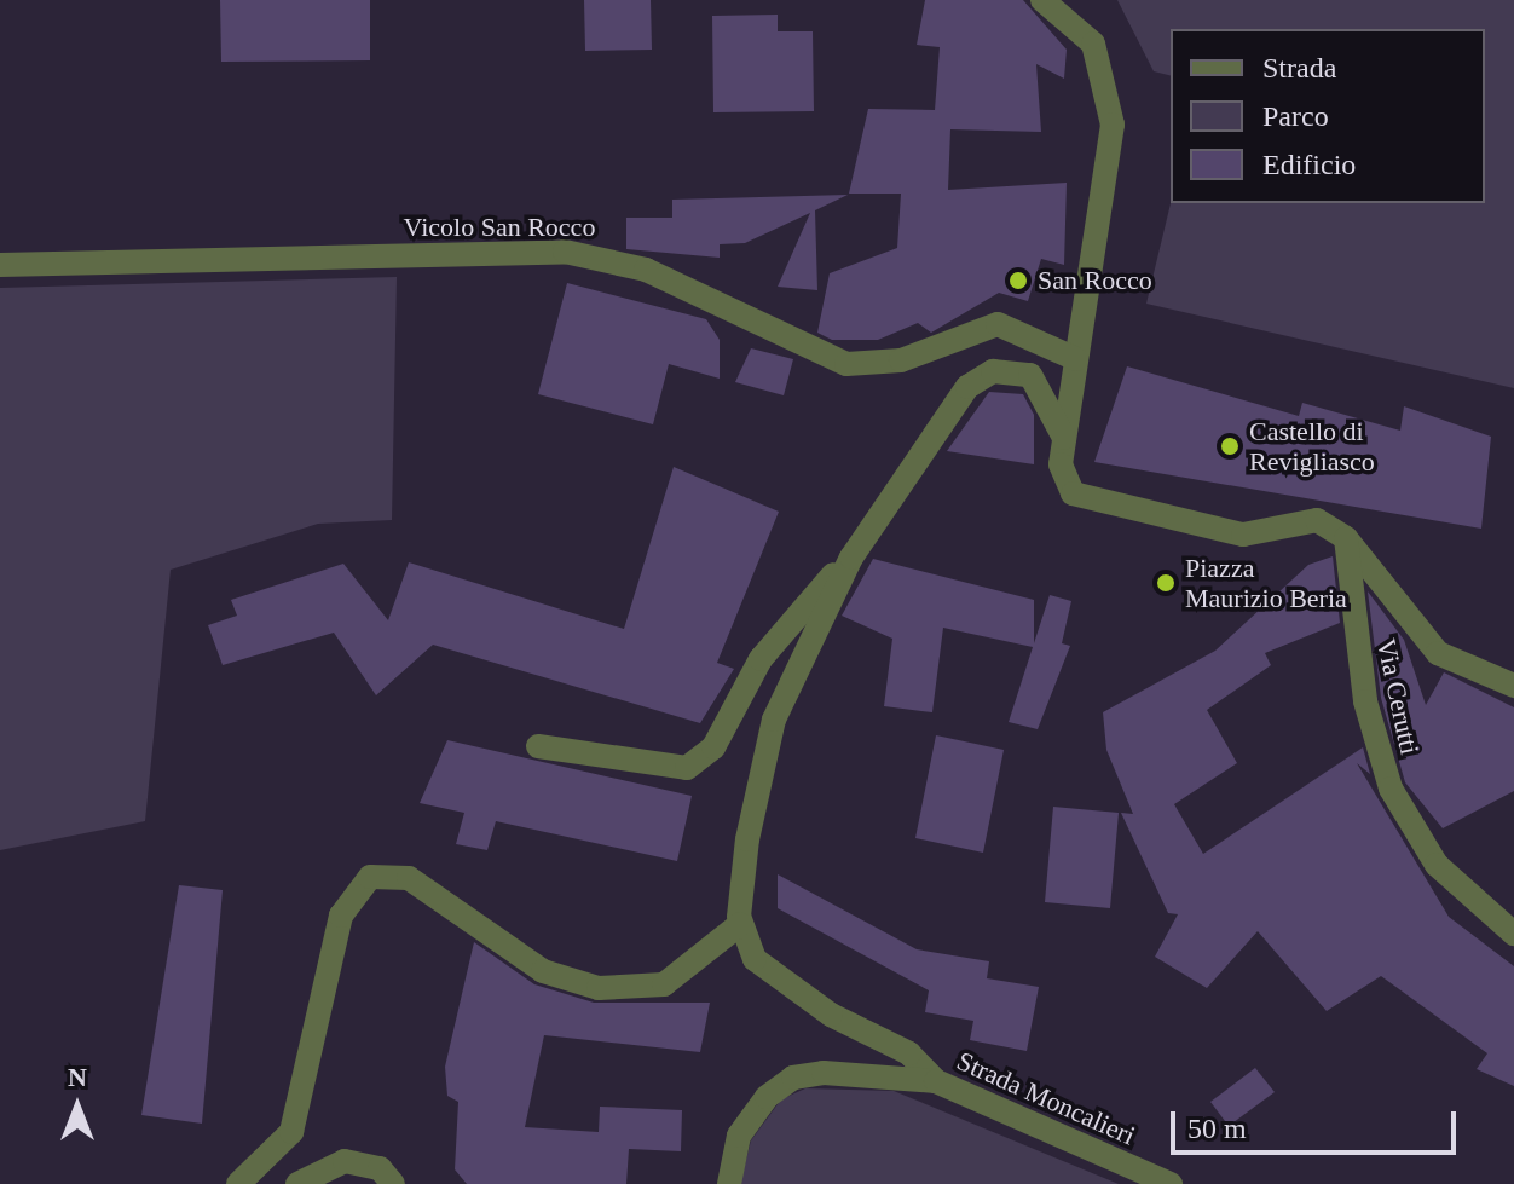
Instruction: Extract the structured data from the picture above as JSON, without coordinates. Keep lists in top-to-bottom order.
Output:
{
  "streets": {
    "street": ["Vicolo San Rocco", "Via Cerutti", "Strada Moncalieri"]
  },
  "places": ["San Rocco", "Castello di Revigliasco", "Piazza Maurizio Beria"],
  "legend": ["Strada", "Parco", "Edificio"],
  "scale_bar": "50 m",
  "north": "top"
}
